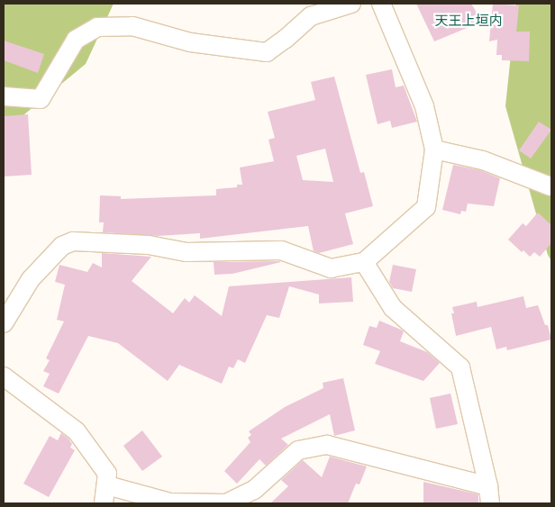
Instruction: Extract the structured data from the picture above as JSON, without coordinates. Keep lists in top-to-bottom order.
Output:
{
  "districts": ["天王上垣内"]
}
